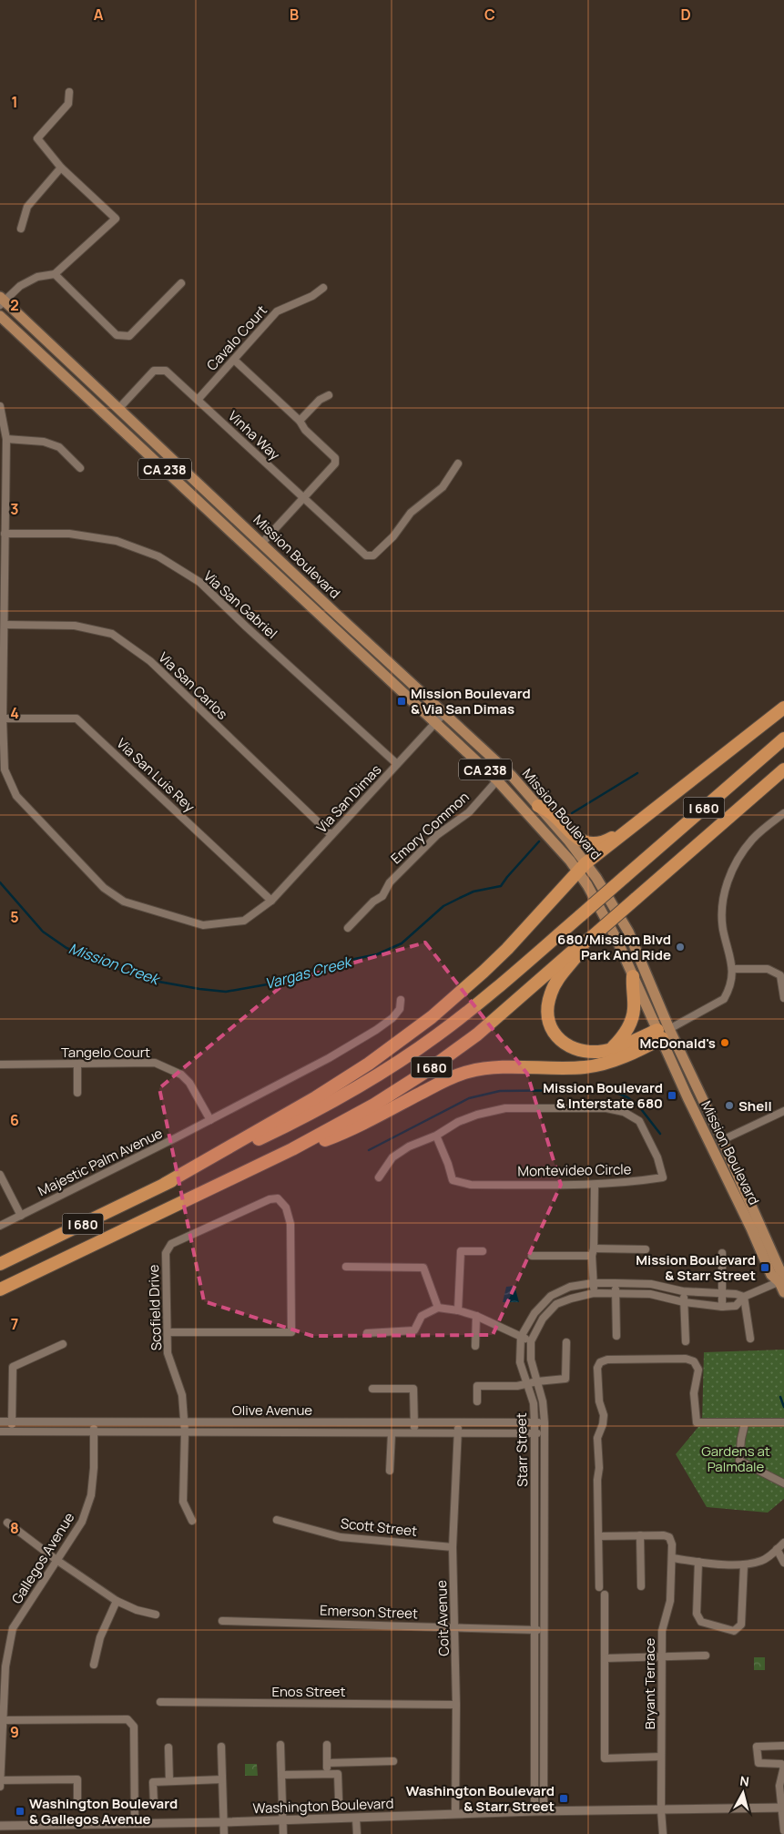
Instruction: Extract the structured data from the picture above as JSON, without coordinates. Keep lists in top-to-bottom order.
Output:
{
  "streets": {
    "highway": ["I 680"],
    "main road": ["CA 238", "Mission Boulevard"],
    "street": [
      "Cavalo Court",
      "Vinha Way",
      "Via San Gabriel",
      "Via San Carlos",
      "Via San Luis Rey",
      "Via San Dimas",
      "Emory Common",
      "Tangelo Court",
      "Majestic Palm Avenue",
      "Montevideo Circle",
      "Scofield Drive",
      "Olive Avenue",
      "Starr Street",
      "Scott Street",
      "Gallegos Avenue",
      "Emerson Street",
      "Coit Avenue",
      "Bryant Terrace",
      "Enos Street",
      "Washington Boulevard"
    ]
  },
  "crossings": [
    ["Cavalo Court", "Vinha Way"],
    ["Vinha Way", "Mission Boulevard"],
    ["Mission Boulevard", "Via San Dimas"],
    ["Mission Boulevard", "Emory Common"],
    ["Mission Boulevard", "Starr Street"],
    ["Via San Gabriel", "Via San Dimas"],
    ["Via San Carlos", "Via San Dimas"],
    ["Via San Luis Rey", "Via San Dimas"],
    ["Tangelo Court", "Majestic Palm Avenue"],
    ["Scofield Drive", "Olive Avenue"],
    ["Olive Avenue", "Starr Street"],
    ["Olive Avenue", "Gallegos Avenue"],
    ["Olive Avenue", "Coit Avenue"],
    ["Starr Street", "Emerson Street"],
    ["Starr Street", "Washington Boulevard"],
    ["Scott Street", "Coit Avenue"],
    ["Emerson Street", "Coit Avenue"],
    ["Coit Avenue", "Enos Street"],
    ["Coit Avenue", "Washington Boulevard"],
    ["Bryant Terrace", "Washington Boulevard"]
  ],
  "water": ["Mission Creek", "Vargas Creek"],
  "parks": ["Gardens at Palmdale"],
  "places": {
    "transit": [
      "Mission Boulevard & Via San Dimas",
      "Mission Boulevard & Interstate 680",
      "Mission Boulevard & Starr Street",
      "Washington Boulevard & Starr Street",
      "Washington Boulevard & Gallegos Avenue"
    ],
    "other": ["680/Mission Blvd Park And Ride", "McDonald's", "Shell"]
  },
  "north": "top",
  "grid": {
    "columns": [
      "A",
      "B",
      "C",
      "D"
    ],
    "rows": [
      "1",
      "2",
      "3",
      "4",
      "5",
      "6",
      "7",
      "8",
      "9"
    ]
  }
}
